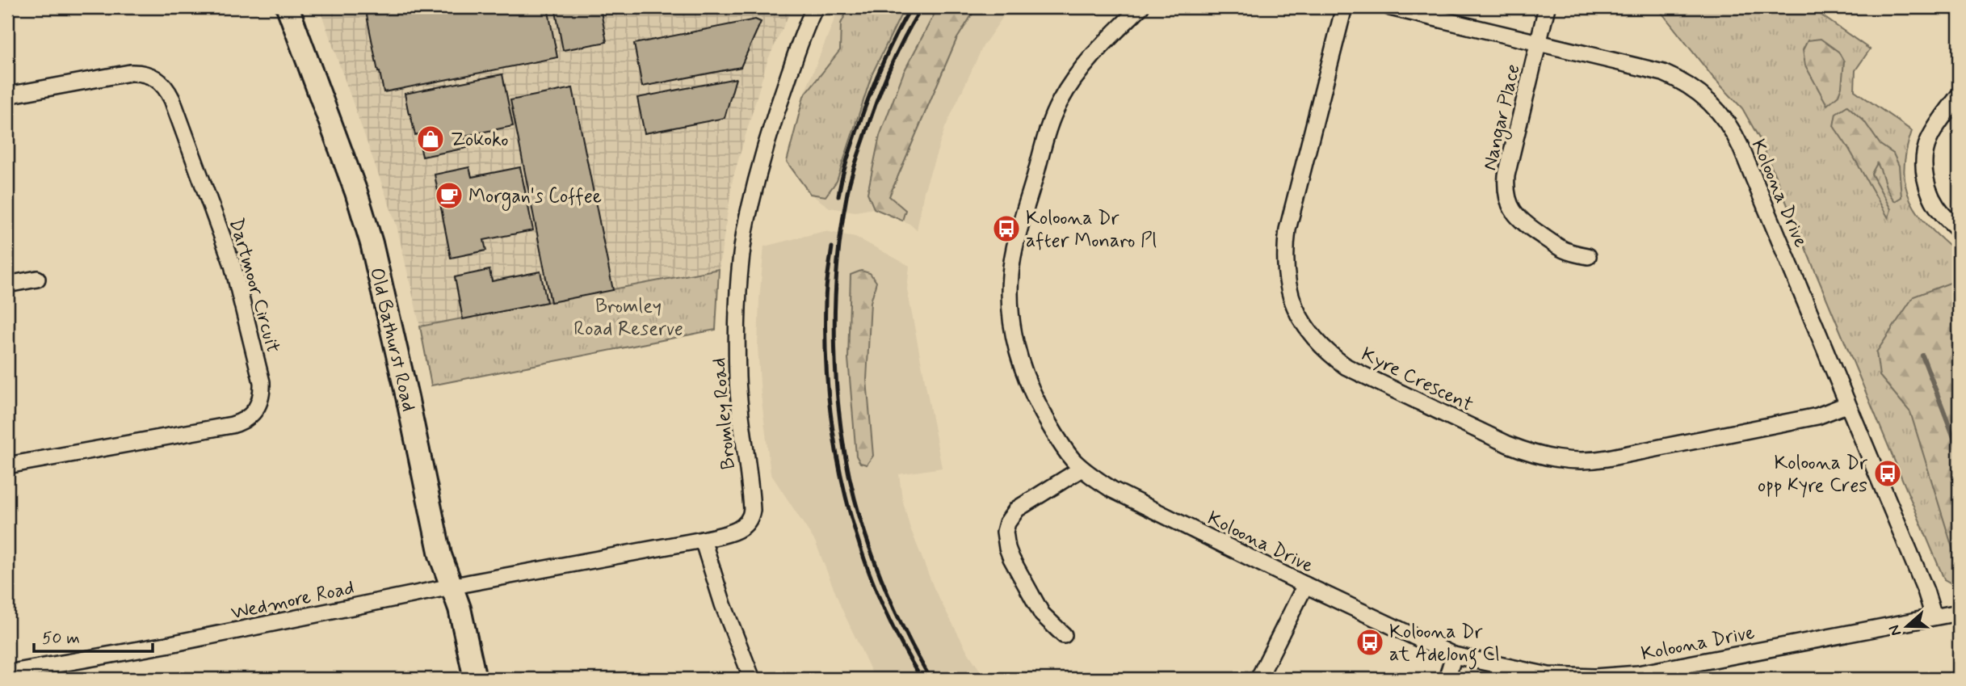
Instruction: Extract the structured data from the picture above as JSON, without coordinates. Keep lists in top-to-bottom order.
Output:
{
  "streets": {
    "main road": ["Old Bathurst Road"],
    "street": [
      "Nangar Place",
      "Koloona Drive",
      "Dartmoor Circuit",
      "Kyre Crescent",
      "Bromley Road",
      "Wedmore Road"
    ]
  },
  "crossings": [
    ["Nangar Place", "Koloona Drive"],
    ["Koloona Drive", "Kyre Crescent"],
    ["Old Bathurst Road", "Bromley Road"],
    ["Old Bathurst Road", "Wedmore Road"],
    ["Bromley Road", "Wedmore Road"]
  ],
  "parks": ["Bromley Road Reserve"],
  "places": {
    "shop": ["Zokoko"],
    "cafe": ["Morgan's Coffee"],
    "bus stop": ["Koloona Dr after Monaro Pl", "Koloona Dr opp Kyre Cres", "Koloona Dr at Adelong Cl"]
  },
  "scale_bar": "50 m",
  "north": "left"
}
